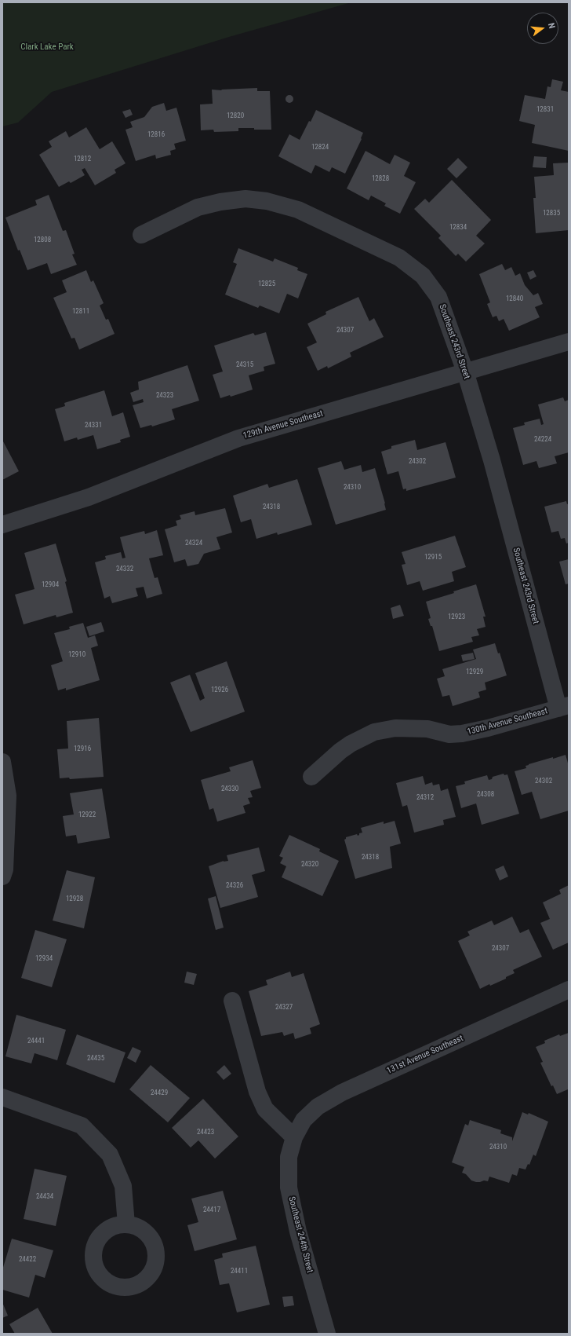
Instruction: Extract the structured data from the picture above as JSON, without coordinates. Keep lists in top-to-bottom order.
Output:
{
  "streets": {
    "street": [
      "Southeast 243rd Street",
      "129th Avenue Southeast",
      "130th Avenue Southeast",
      "131st Avenue Southeast",
      "Southeast 244th Street"
    ]
  },
  "crossings": [
    ["Southeast 243rd Street", "129th Avenue Southeast"],
    ["Southeast 243rd Street", "130th Avenue Southeast"],
    ["131st Avenue Southeast", "Southeast 244th Street"]
  ],
  "parks": ["Clark Lake Park"],
  "house_numbers": [
    "12831",
    "12820",
    "12816",
    "12824",
    "12812",
    "12828",
    "12835",
    "12834",
    "12808",
    "12825",
    "12840",
    "12811",
    "24307",
    "24315",
    "24323",
    "24331",
    "24224",
    "24302",
    "24310",
    "24318",
    "24324",
    "12915",
    "24332",
    "12904",
    "12923",
    "12910",
    "12929",
    "12926",
    "12916",
    "24302",
    "24330",
    "24308",
    "24312",
    "12922",
    "24318",
    "24320",
    "24326",
    "12928",
    "24307",
    "12934",
    "24327",
    "24441",
    "24435",
    "24429",
    "24423",
    "24310",
    "24434",
    "24417",
    "24422",
    "24411"
  ],
  "north": "right"
}
